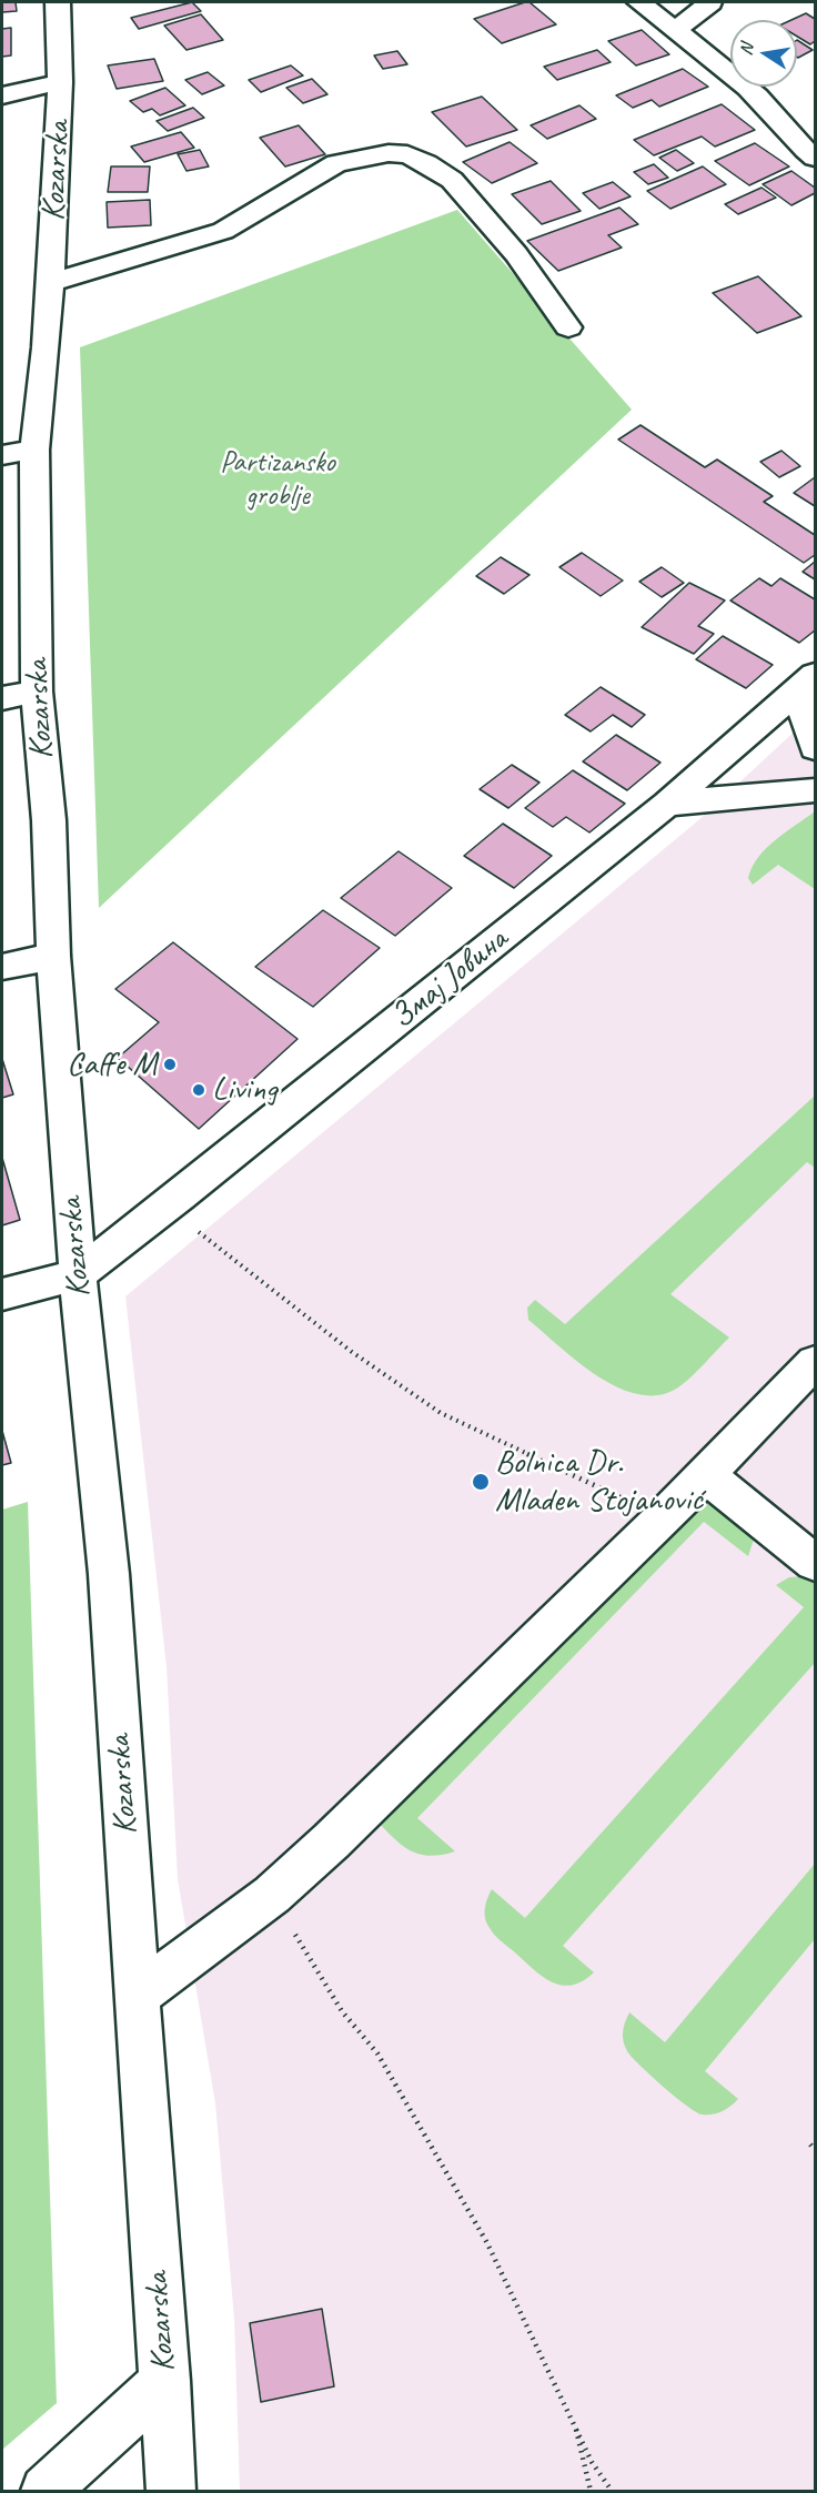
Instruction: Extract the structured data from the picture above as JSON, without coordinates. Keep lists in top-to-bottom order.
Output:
{
  "streets": {
    "street": ["Kozarska", "Змај Јовина"]
  },
  "crossings": [
    ["Kozarska", "Змај Јовина"]
  ],
  "parks": ["Partizansko groblje"],
  "places": ["Caffe M", "Living", "Bolnica Dr. Mladen Stojanović"],
  "north": "left"
}
